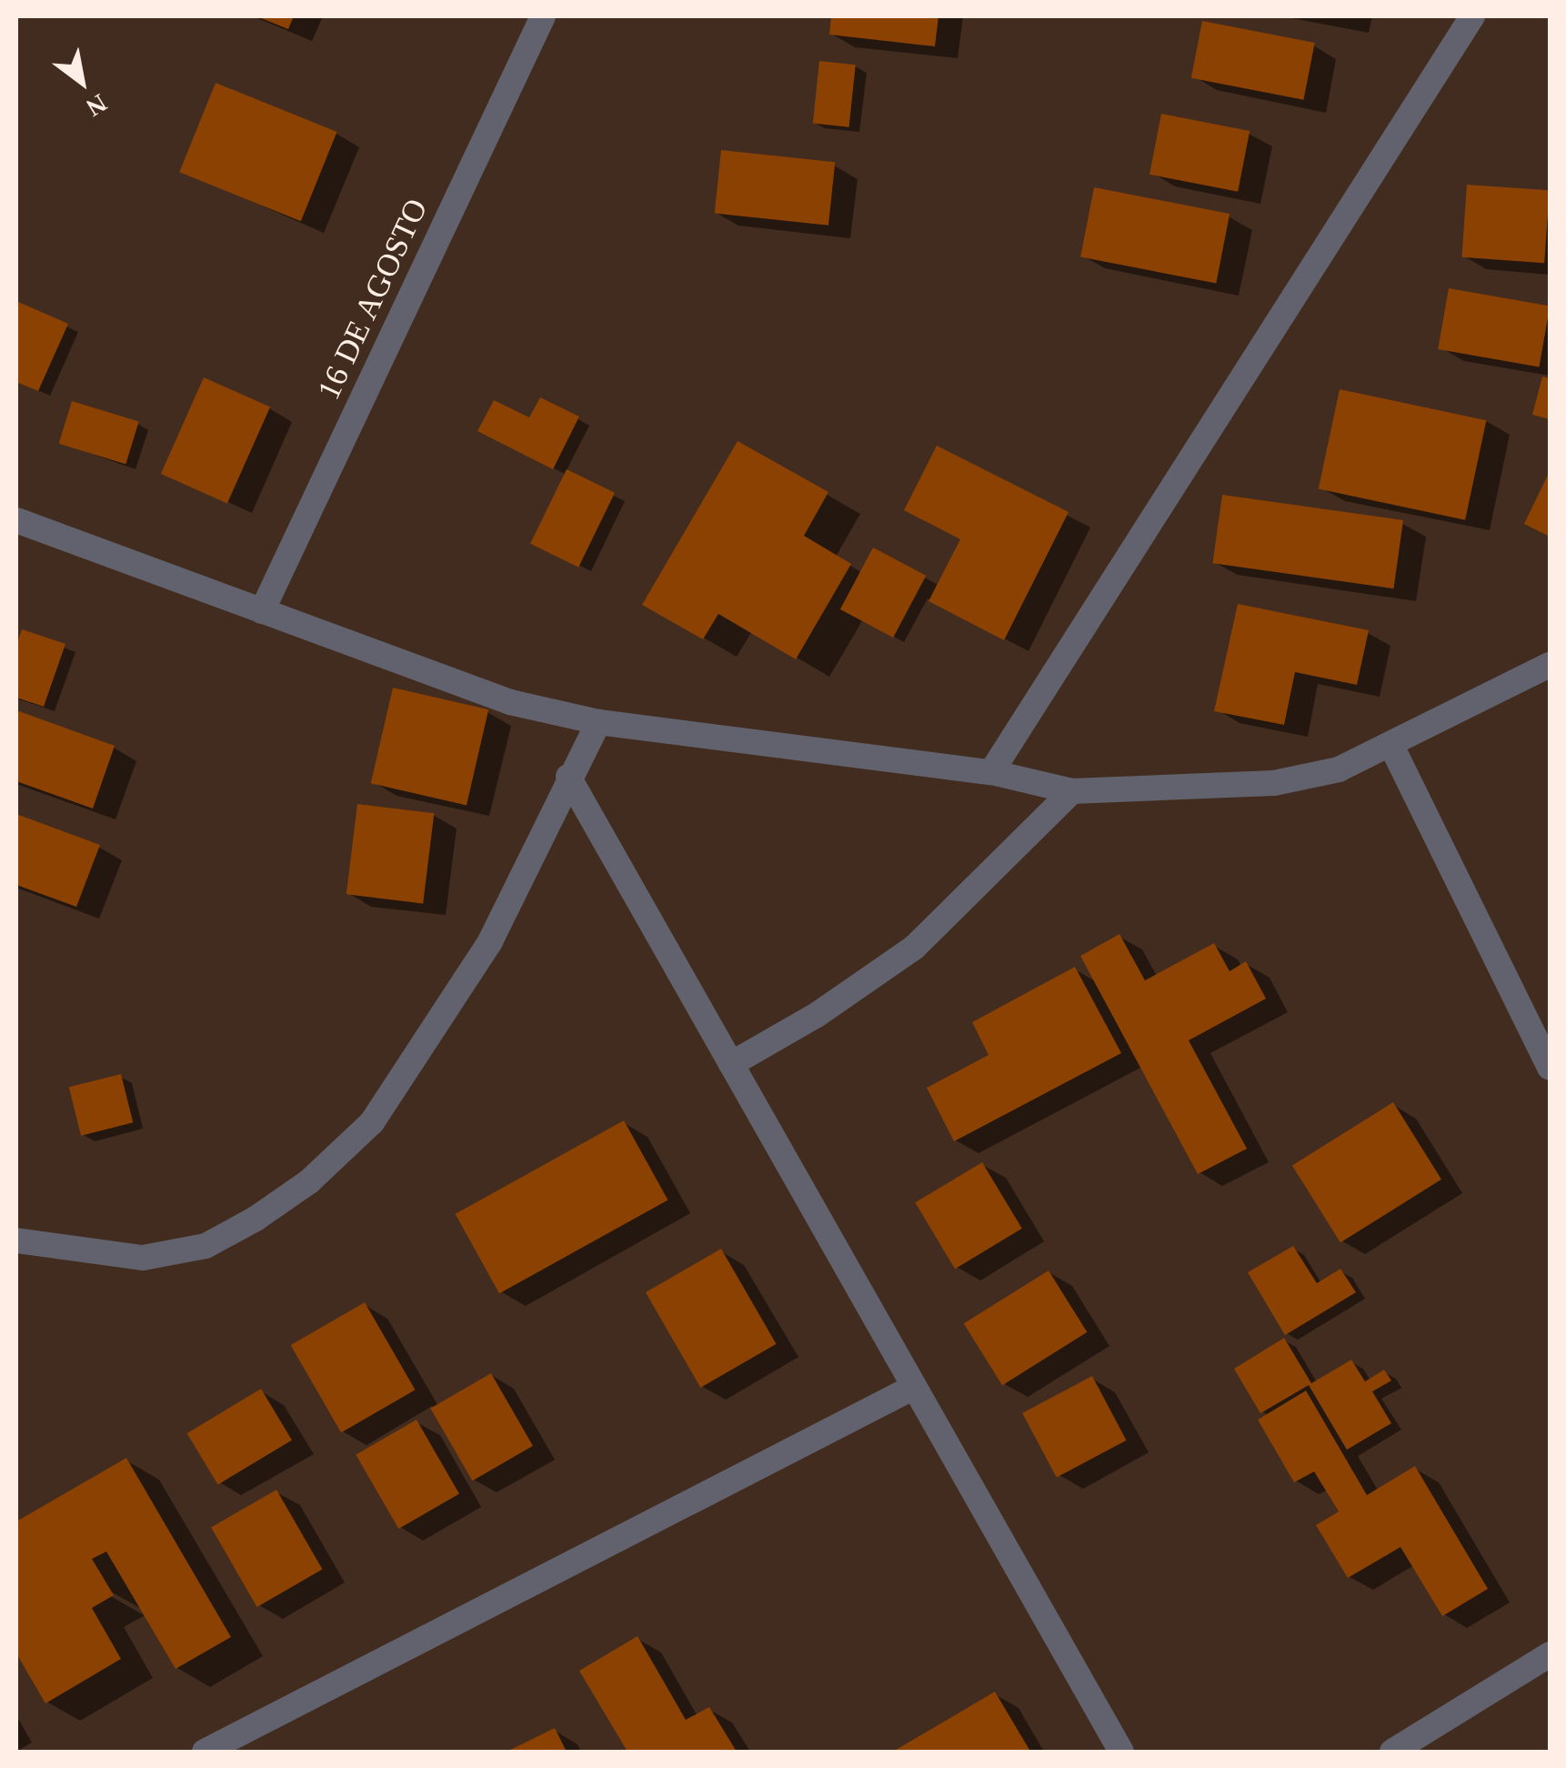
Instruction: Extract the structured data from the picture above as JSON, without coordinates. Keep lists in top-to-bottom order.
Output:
{
  "streets": {
    "street": ["16 DE AGOSTO"]
  },
  "north": "bottom right"
}
